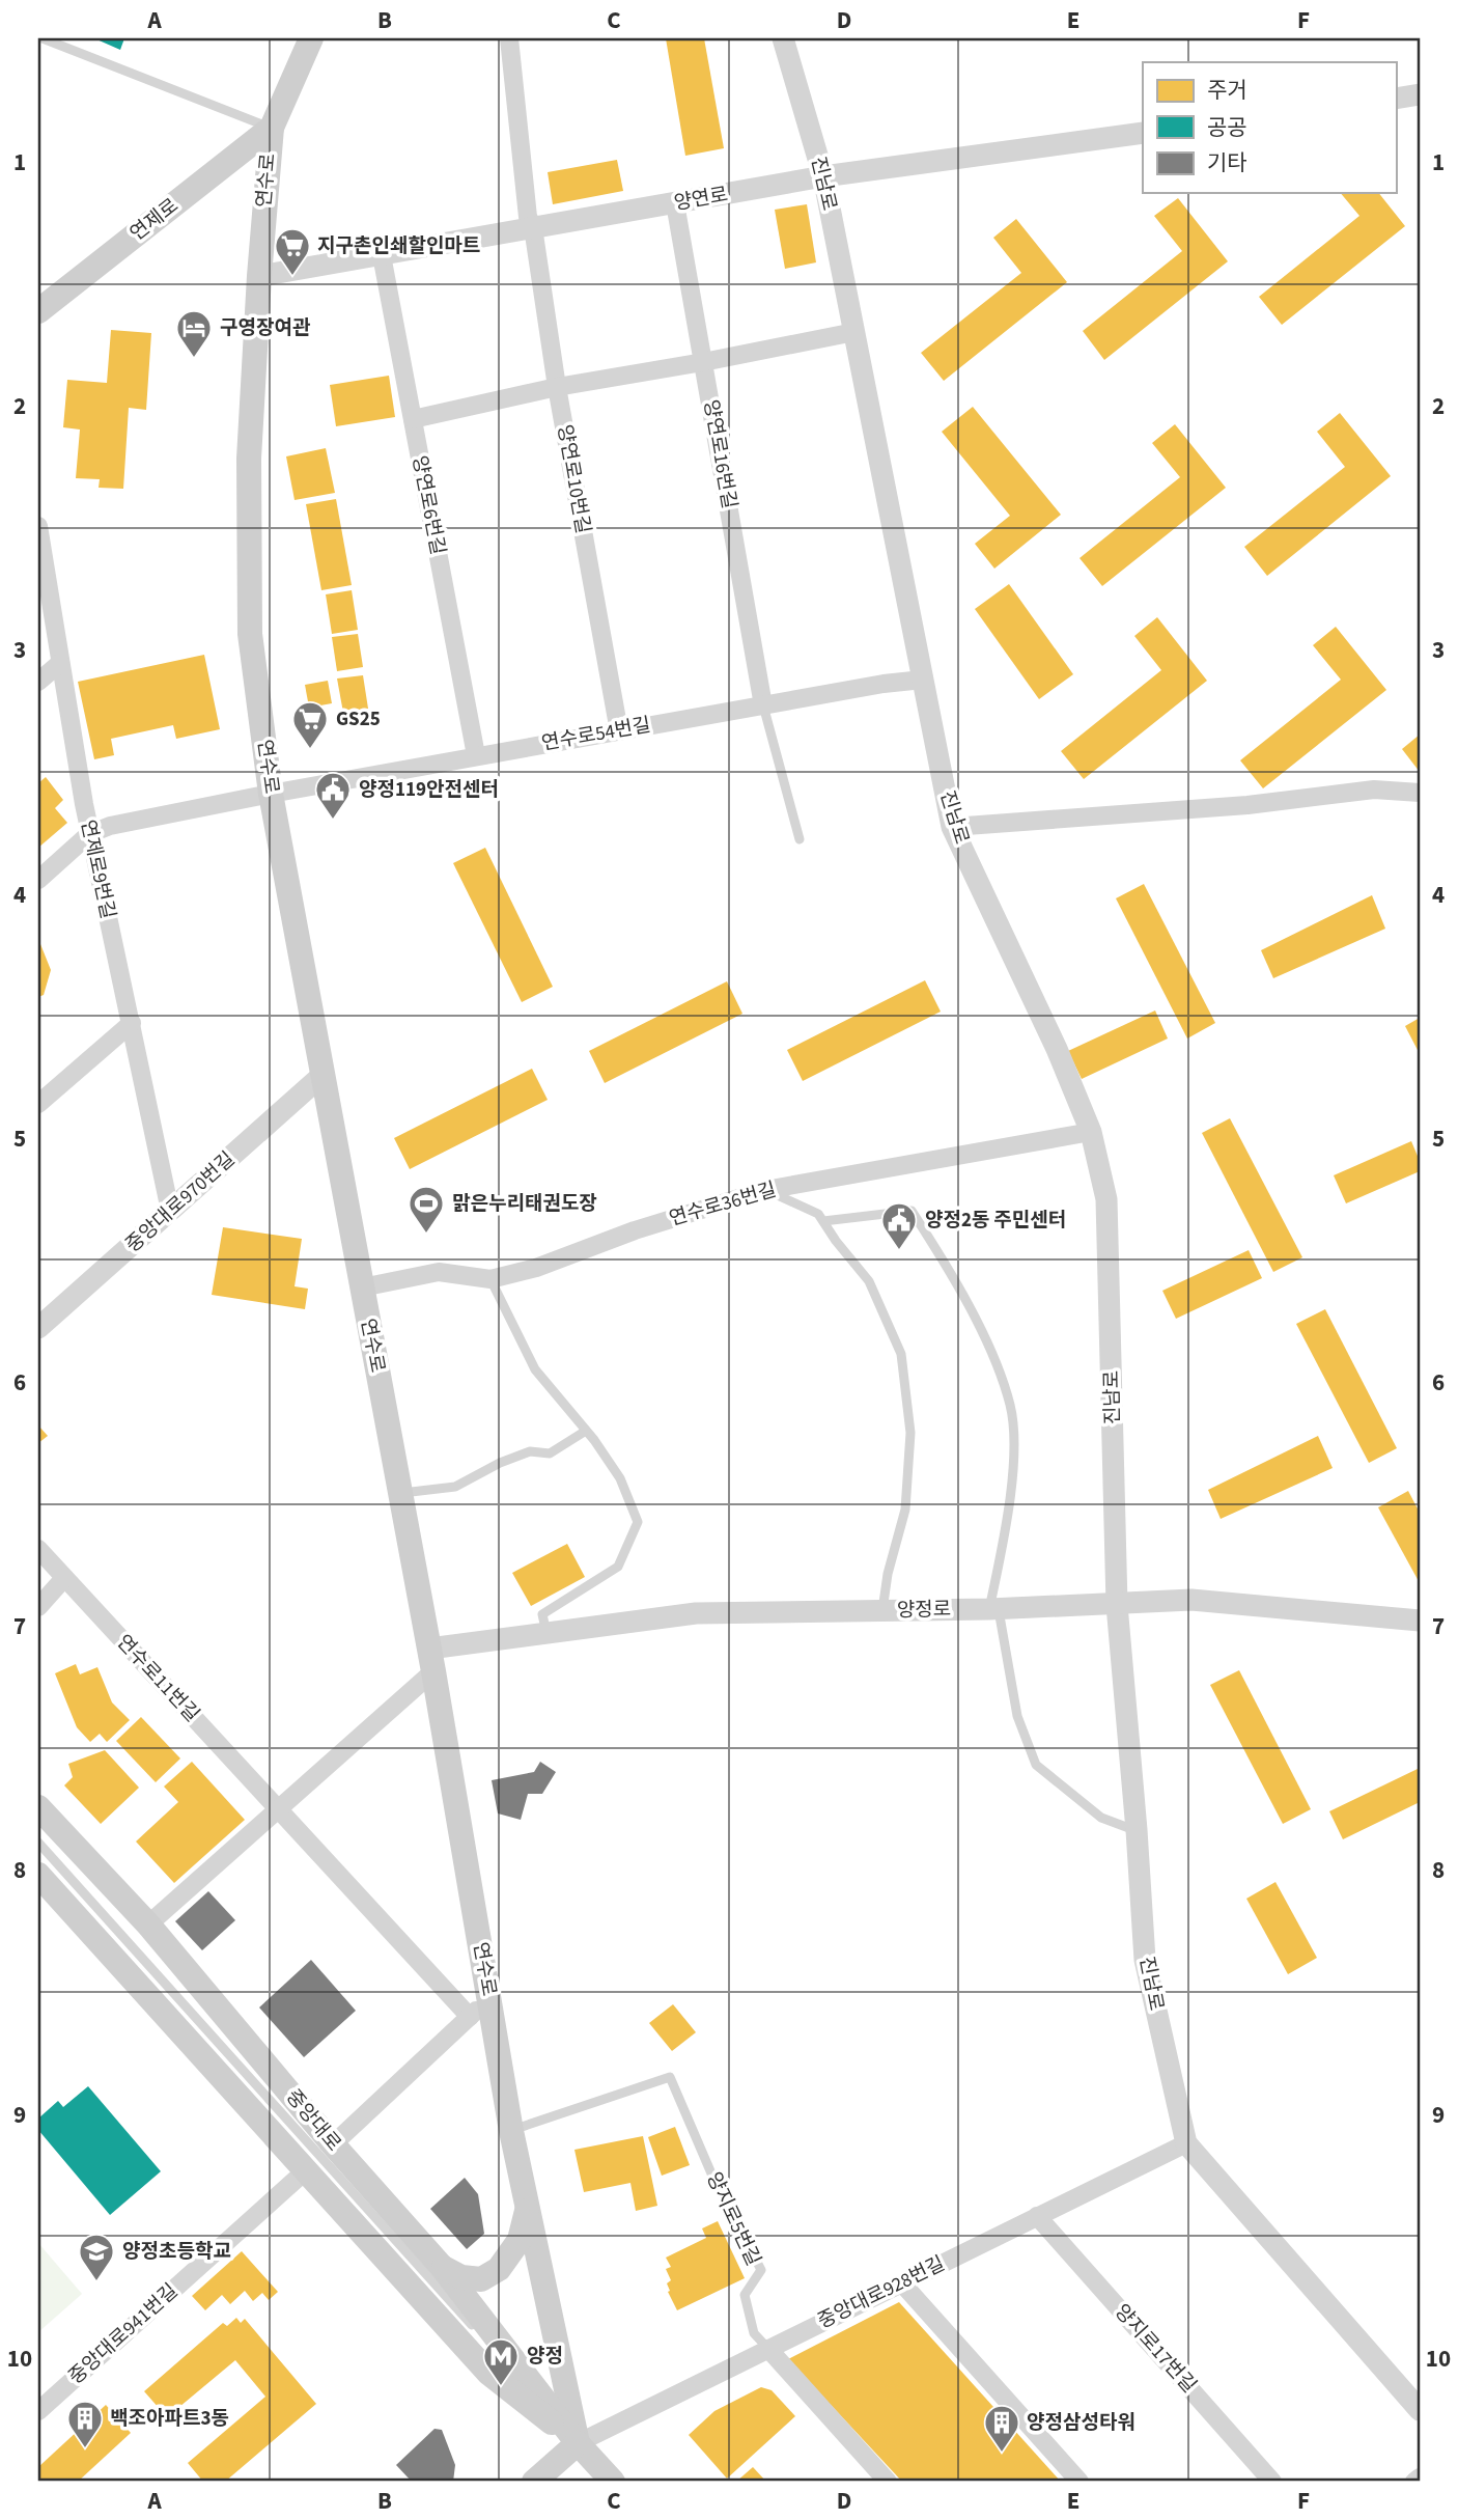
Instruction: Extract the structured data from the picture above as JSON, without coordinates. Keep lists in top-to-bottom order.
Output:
{
  "streets": {
    "main road": ["연수로", "연제로", "중앙대로"],
    "street": [
      "진남로",
      "양연로",
      "양연로16번길",
      "양연로10번길",
      "양연로6번길",
      "연수로54번길",
      "연제로9번길",
      "중앙대로970번길",
      "연수로36번길",
      "양정로",
      "연수로11번길",
      "양지로5번길",
      "중앙대로928번길",
      "중앙대로941번길",
      "양지로17번길"
    ]
  },
  "crossings": [
    ["연수로", "양연로"],
    ["연수로", "연제로"],
    ["연수로", "연수로54번길"],
    ["연수로", "중앙대로970번길"],
    ["연수로", "연수로36번길"],
    ["연수로", "양정로"],
    ["연수로", "중앙대로"],
    ["연수로", "양지로5번길"],
    ["연수로", "중앙대로928번길"],
    ["진남로", "양연로"],
    ["진남로", "연수로54번길"],
    ["진남로", "연수로36번길"],
    ["진남로", "양정로"],
    ["진남로", "중앙대로928번길"],
    ["양연로", "양연로16번길"],
    ["양연로", "양연로10번길"],
    ["양연로", "양연로6번길"],
    ["양연로16번길", "연수로54번길"],
    ["양연로10번길", "연수로54번길"],
    ["양연로6번길", "연수로54번길"],
    ["연수로54번길", "연제로9번길"],
    ["연제로9번길", "중앙대로970번길"],
    ["중앙대로", "중앙대로928번길"],
    ["중앙대로", "중앙대로941번길"],
    ["양지로5번길", "중앙대로928번길"],
    ["중앙대로928번길", "양지로17번길"]
  ],
  "places": {
    "supermarket": ["지구촌인쇄할인마트", "GS25"],
    "hotel": ["구영장여관"],
    "public building": ["양정119안전센터", "양정2동 주민센터"],
    "sports": ["맑은누리태권도장"],
    "school or university": ["양정초등학교"],
    "metro station": ["양정"],
    "building": ["백조아파트3동", "양정삼성타워"]
  },
  "legend": ["주거", "공공", "기타"],
  "grid": {
    "columns": [
      "A",
      "B",
      "C",
      "D",
      "E",
      "F"
    ],
    "rows": [
      "1",
      "2",
      "3",
      "4",
      "5",
      "6",
      "7",
      "8",
      "9",
      "10"
    ]
  }
}
